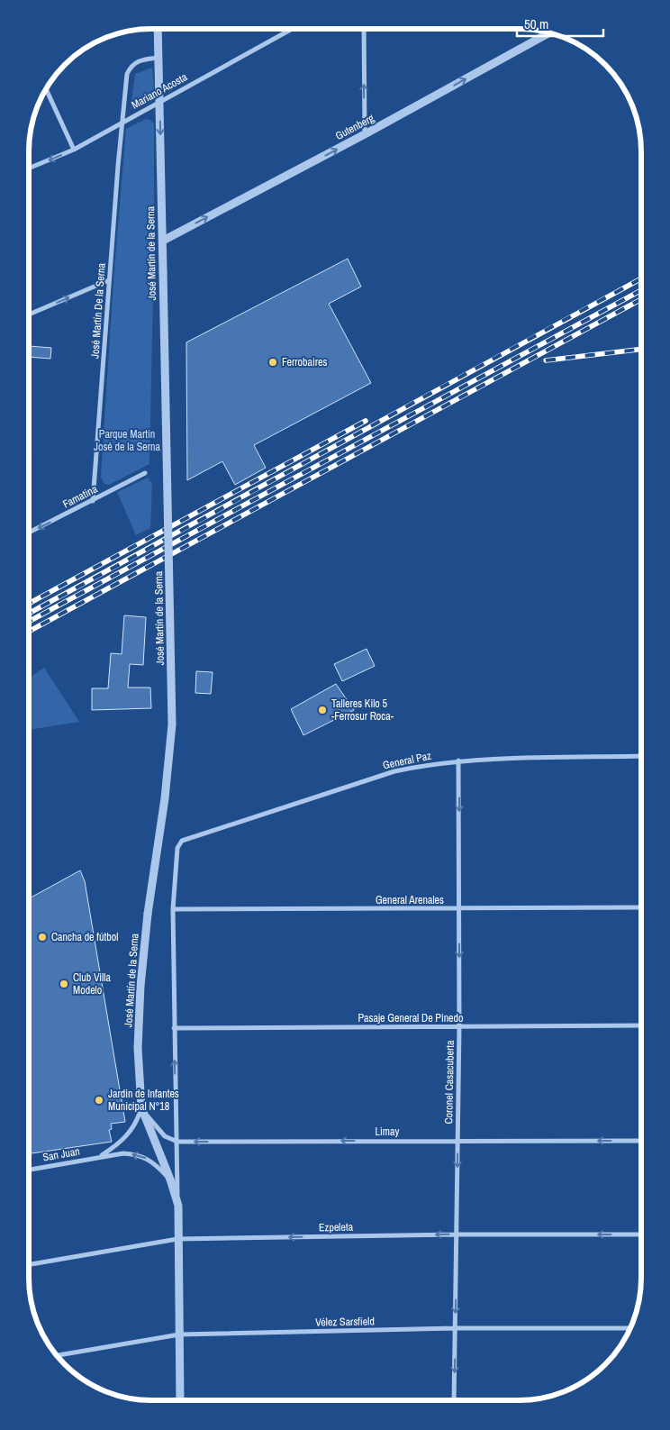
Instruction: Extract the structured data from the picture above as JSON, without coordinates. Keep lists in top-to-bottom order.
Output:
{
  "streets": {
    "street": [
      "Mariano Acosta",
      "Gutenberg",
      "José Martín de la Serna",
      "José Martín De la Serna",
      "Famatina",
      "General Paz",
      "General Arenales",
      "Pasaje General De Pinedo",
      "Coronel Casacuberta",
      "Limay",
      "San Juan",
      "Ezpeleta",
      "Vélez Sarsfield"
    ]
  },
  "crossings": [
    ["Mariano Acosta", "José Martín de la Serna"],
    ["Mariano Acosta", "José Martín De la Serna"],
    ["Gutenberg", "José Martín de la Serna"],
    ["José Martín de la Serna", "José Martín De la Serna"],
    ["José Martín de la Serna", "General Paz"],
    ["José Martín de la Serna", "General Arenales"],
    ["José Martín de la Serna", "Pasaje General De Pinedo"],
    ["José Martín de la Serna", "Limay"],
    ["José Martín de la Serna", "San Juan"],
    ["José Martín de la Serna", "Ezpeleta"],
    ["José Martín de la Serna", "Vélez Sarsfield"],
    ["José Martín De la Serna", "Famatina"],
    ["General Paz", "Coronel Casacuberta"],
    ["General Arenales", "Coronel Casacuberta"],
    ["Pasaje General De Pinedo", "Coronel Casacuberta"],
    ["Coronel Casacuberta", "Limay"],
    ["Coronel Casacuberta", "Ezpeleta"],
    ["Coronel Casacuberta", "Vélez Sarsfield"]
  ],
  "one_way": [
    "Gutenberg",
    "Famatina",
    "Coronel Casacuberta",
    "Limay",
    "Ezpeleta"
  ],
  "parks": ["Parque Martín José de la Serna"],
  "places": [
    "Ferrobaires",
    "Talleres Kilo 5 -Ferrosur Roca-",
    "Cancha de fútbol",
    "Club Villa Modelo",
    "Jardin de Infantes Municipal N°18"
  ],
  "scale_bar": "50 m"
}
